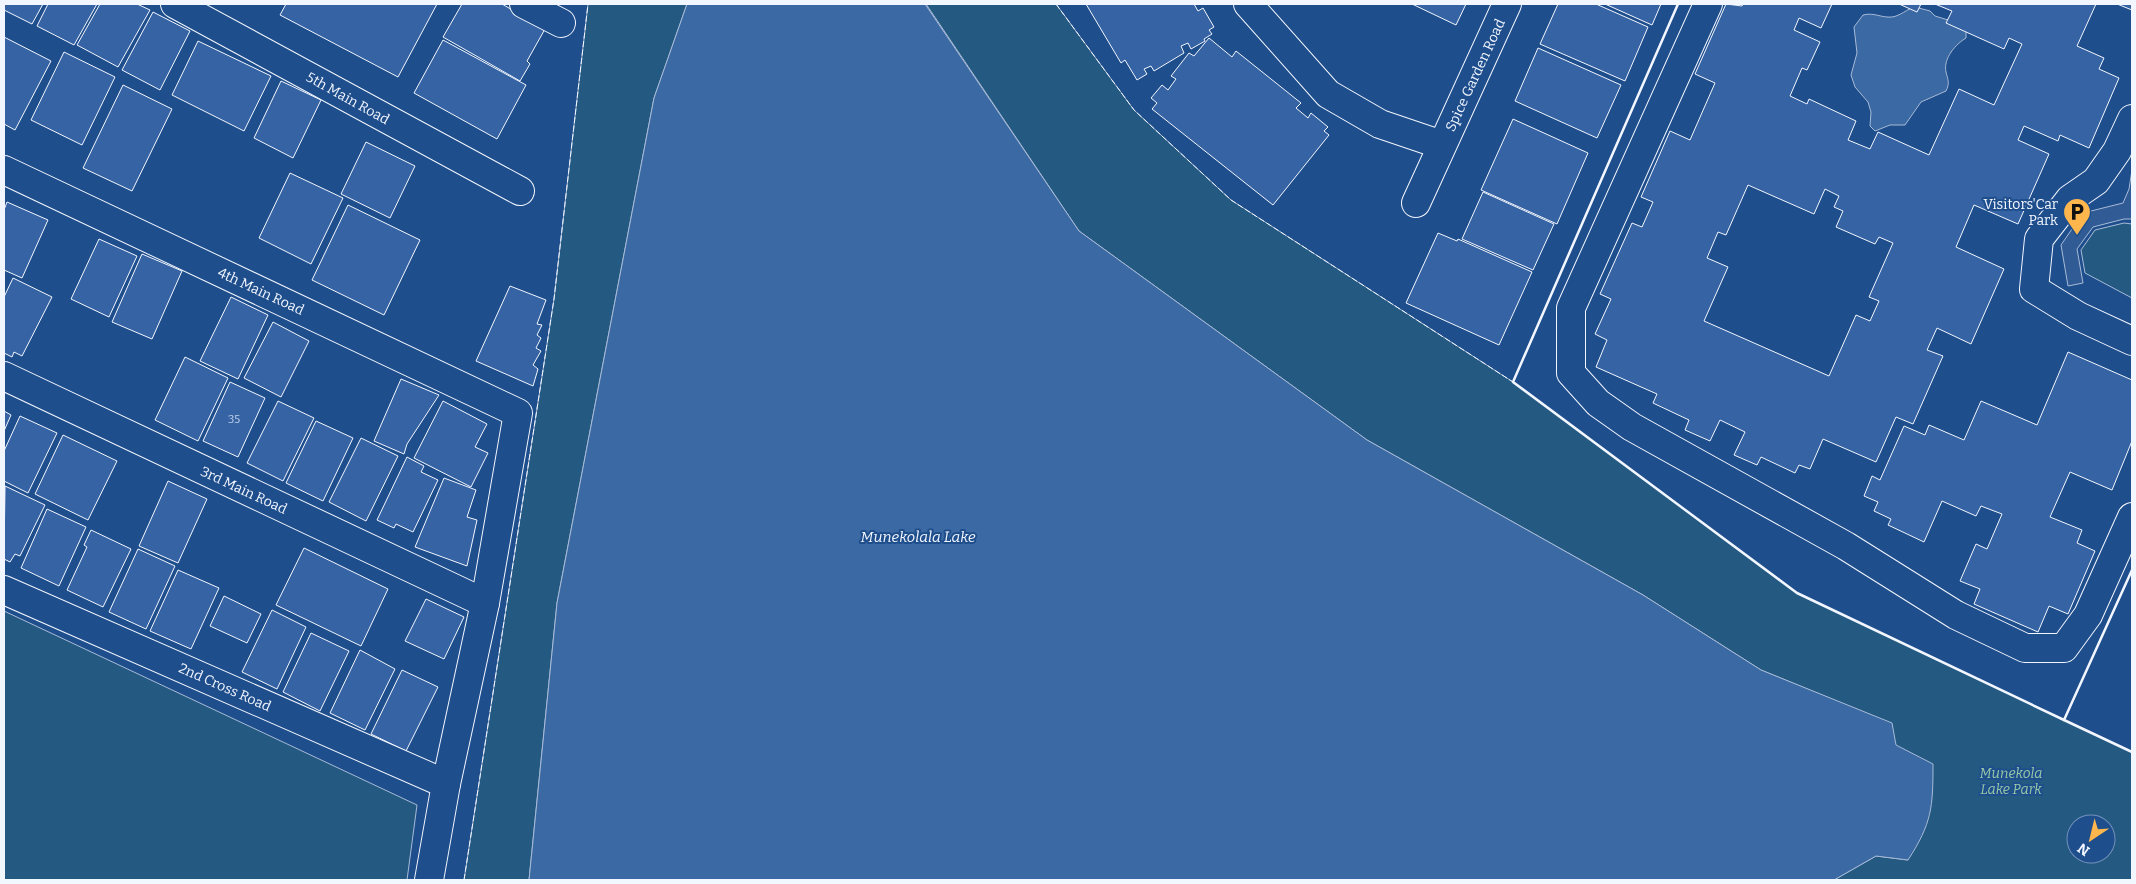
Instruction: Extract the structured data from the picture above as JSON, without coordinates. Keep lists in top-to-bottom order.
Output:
{
  "streets": {
    "street": [
      "Spice Garden Road",
      "5th Main Road",
      "4th Main Road",
      "3rd Main Road",
      "2nd Cross Road"
    ]
  },
  "crossings": [
    ["4th Main Road", "3rd Main Road"]
  ],
  "water": ["Munekolala Lake"],
  "parks": ["Munekola Lake Park"],
  "places": {
    "parking": ["Visitors'Car Park"]
  },
  "house_numbers": ["35"],
  "north": "bottom left"
}
